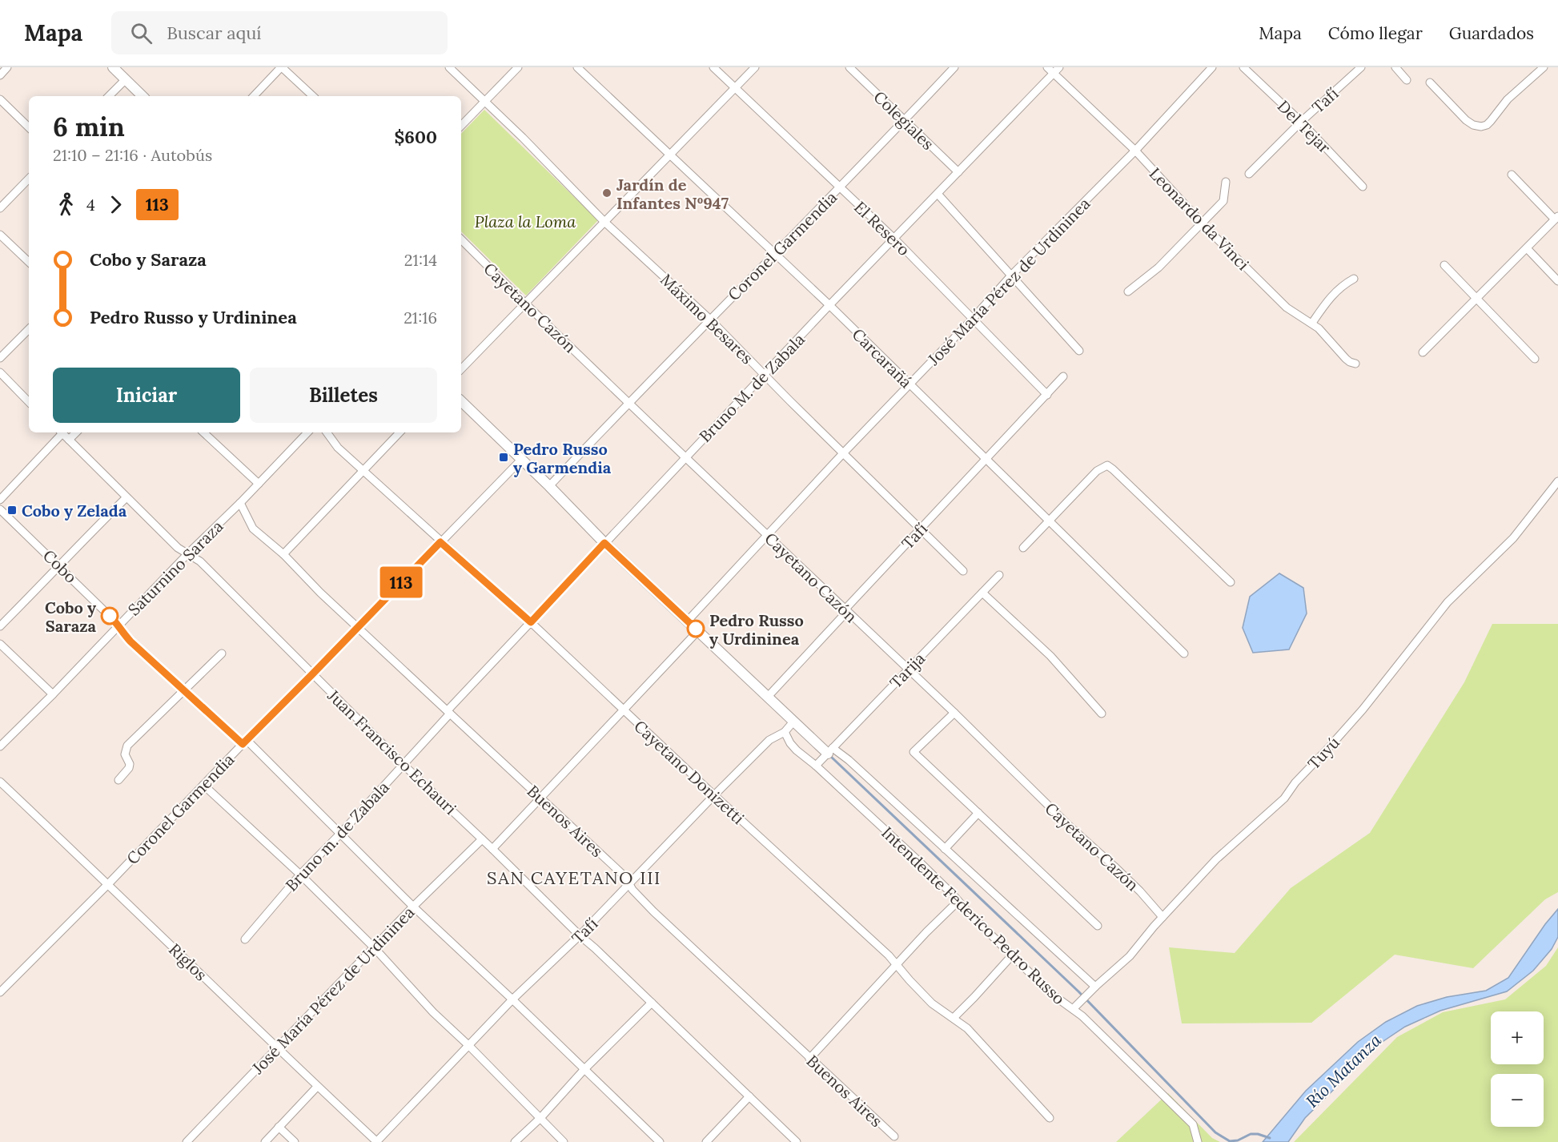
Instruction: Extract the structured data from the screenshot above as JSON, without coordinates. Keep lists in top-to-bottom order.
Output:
{
  "streets": {
    "street": [
      "Tafí",
      "Colegiales",
      "Del Tejar",
      "Leonardo da Vinci",
      "El Resero",
      "Coronel Garmendia",
      "José María Pérez de Urdininea",
      "Cayetano Cazón",
      "Máximo Besares",
      "Carcarañá",
      "Bruno M. de Zabala",
      "Cobo",
      "Saturnino Saraza",
      "Tarija",
      "Juan Francisco Echauri",
      "Tuyú",
      "Cayetano Donizetti",
      "Buenos Aires",
      "Bruno m. de Zabala",
      "Intendente Federico Pedro Russo",
      "Riglos"
    ]
  },
  "crossings": [
    ["Tafí", "Del Tejar"],
    ["Tafí", "El Resero"],
    ["Tafí", "Cayetano Cazón"],
    ["Tafí", "Máximo Besares"],
    ["Tafí", "Carcarañá"],
    ["Tafí", "Cobo"],
    ["Tafí", "Juan Francisco Echauri"],
    ["Tafí", "Cayetano Donizetti"],
    ["Tafí", "Buenos Aires"],
    ["Tafí", "Intendente Federico Pedro Russo"],
    ["Tafí", "Riglos"],
    ["Colegiales", "Coronel Garmendia"],
    ["Colegiales", "Bruno M. de Zabala"],
    ["Leonardo da Vinci", "José María Pérez de Urdininea"],
    ["Leonardo da Vinci", "Bruno M. de Zabala"],
    ["El Resero", "Coronel Garmendia"],
    ["El Resero", "José María Pérez de Urdininea"],
    ["El Resero", "Bruno M. de Zabala"],
    ["Coronel Garmendia", "Cayetano Cazón"],
    ["Coronel Garmendia", "Máximo Besares"],
    ["Coronel Garmendia", "Carcarañá"],
    ["Coronel Garmendia", "Cobo"],
    ["Coronel Garmendia", "Juan Francisco Echauri"],
    ["Coronel Garmendia", "Cayetano Donizetti"],
    ["Coronel Garmendia", "Buenos Aires"],
    ["Coronel Garmendia", "Riglos"],
    ["José María Pérez de Urdininea", "Cayetano Cazón"],
    ["José María Pérez de Urdininea", "Máximo Besares"],
    ["José María Pérez de Urdininea", "Carcarañá"],
    ["José María Pérez de Urdininea", "Cobo"],
    ["José María Pérez de Urdininea", "Juan Francisco Echauri"],
    ["José María Pérez de Urdininea", "Riglos"],
    ["Cayetano Cazón", "Bruno M. de Zabala"],
    ["Cayetano Cazón", "Tarija"],
    ["Cayetano Cazón", "Tuyú"],
    ["Máximo Besares", "Bruno M. de Zabala"],
    ["Carcarañá", "Bruno M. de Zabala"],
    ["Bruno M. de Zabala", "Cayetano Donizetti"],
    ["Bruno M. de Zabala", "Buenos Aires"],
    ["Bruno M. de Zabala", "Bruno m. de Zabala"],
    ["Cobo", "Saturnino Saraza"],
    ["Cobo", "Bruno m. de Zabala"],
    ["Saturnino Saraza", "Juan Francisco Echauri"],
    ["Saturnino Saraza", "Buenos Aires"],
    ["Tarija", "Intendente Federico Pedro Russo"],
    ["Juan Francisco Echauri", "Bruno m. de Zabala"],
    ["Tuyú", "Intendente Federico Pedro Russo"],
    ["Buenos Aires", "Bruno m. de Zabala"]
  ],
  "districts": ["SAN CAYETANO III"],
  "water": ["Río Matanza"],
  "parks": ["Plaza la Loma"],
  "places": {
    "other": ["Jardín de Infantes Nº947", "Cobo y Saraza", "Pedro Russo y Urdininea"],
    "transit": ["Pedro Russo y Garmendia", "Cobo y Zelada"]
  },
  "lines": ["bus line 113"],
  "page": {
    "header": "Mapa",
    "search": "Buscar aquí",
    "nav": ["Mapa", "Cómo llegar", "Guardados"],
    "on_map": "113",
    "heading": ["6 min", "21:10 – 21:16 · Autobús", "$600"],
    "legs": ["4", "113"],
    "list": [
      {
        "name": "Cobo y Saraza",
        "value": "21:14"
      },
      {
        "name": "Pedro Russo y Urdininea",
        "value": "21:16"
      }
    ],
    "buttons": ["Iniciar", "Billetes"],
    "map_buttons": ["+", "−"]
  }
}
